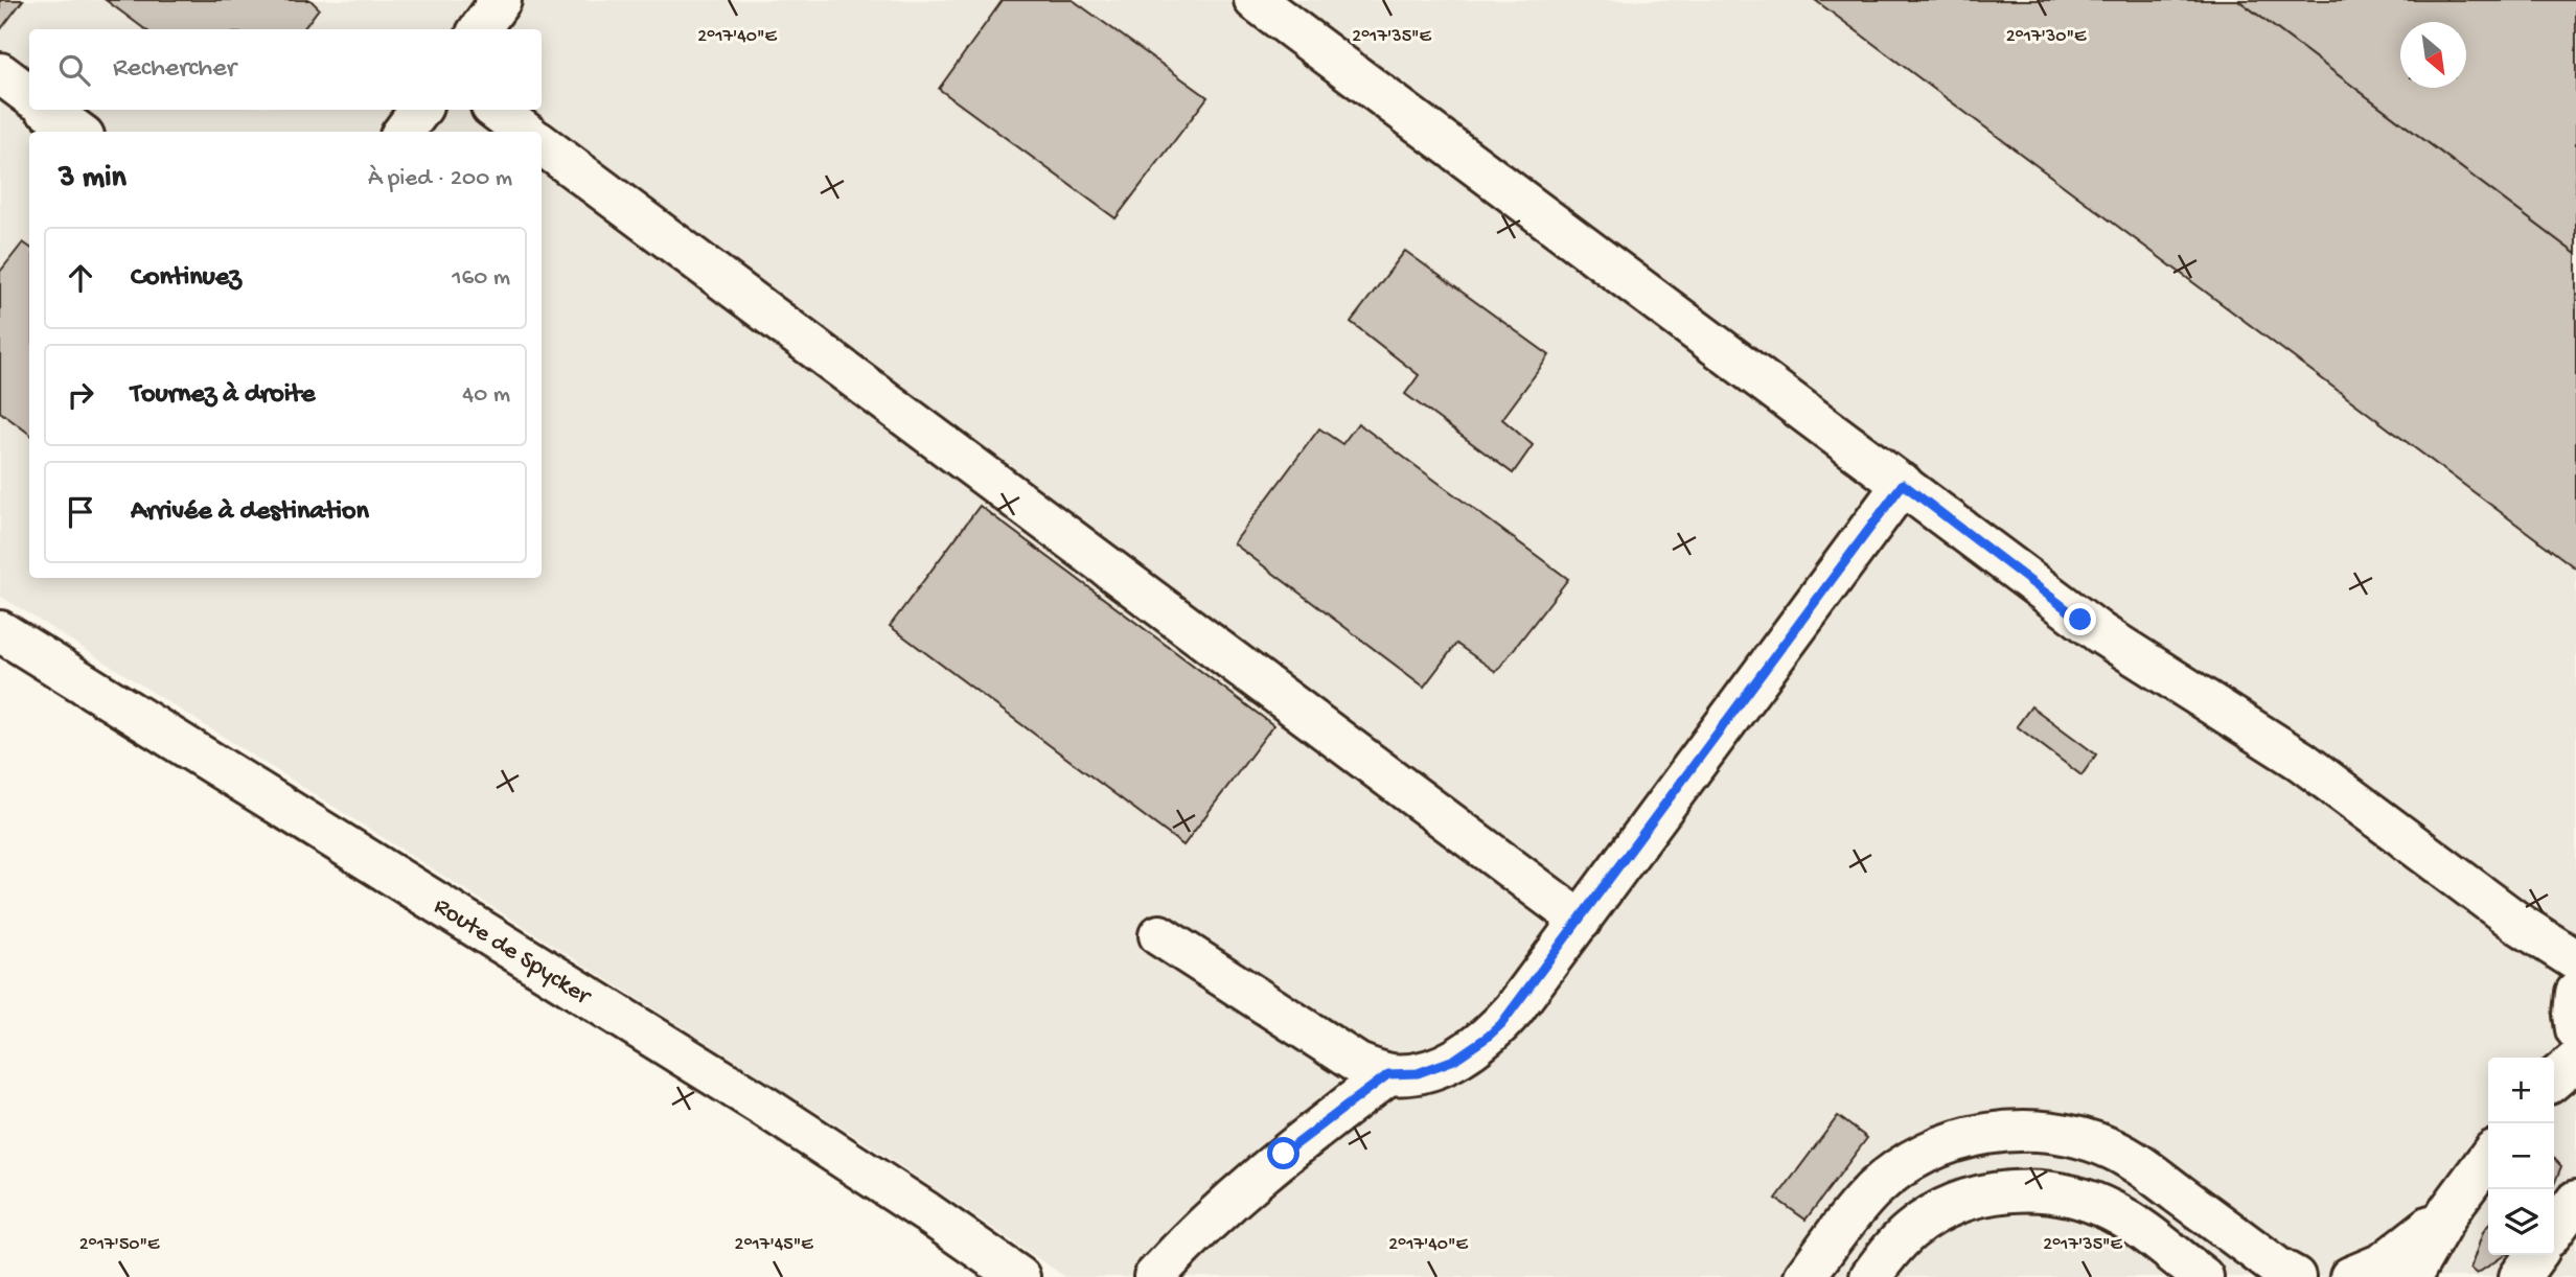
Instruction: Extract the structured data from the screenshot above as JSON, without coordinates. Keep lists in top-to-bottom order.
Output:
{
  "streets": {
    "street": ["Route de Spycker"]
  },
  "north": "bottom right",
  "page": {
    "search": "Rechercher",
    "heading": ["3 min", "À pied · 200 m"],
    "list": [
      ["Continuez", "160 m"],
      ["Tournez à droite", "40 m"],
      "Arrivée à destination"
    ],
    "map_buttons": ["+", "−"]
  },
  "coordinates": [
    "2°17'40\"E",
    "2°17'35\"E",
    "2°17'30\"E",
    "2°17'50\"E",
    "2°17'45\"E"
  ]
}
